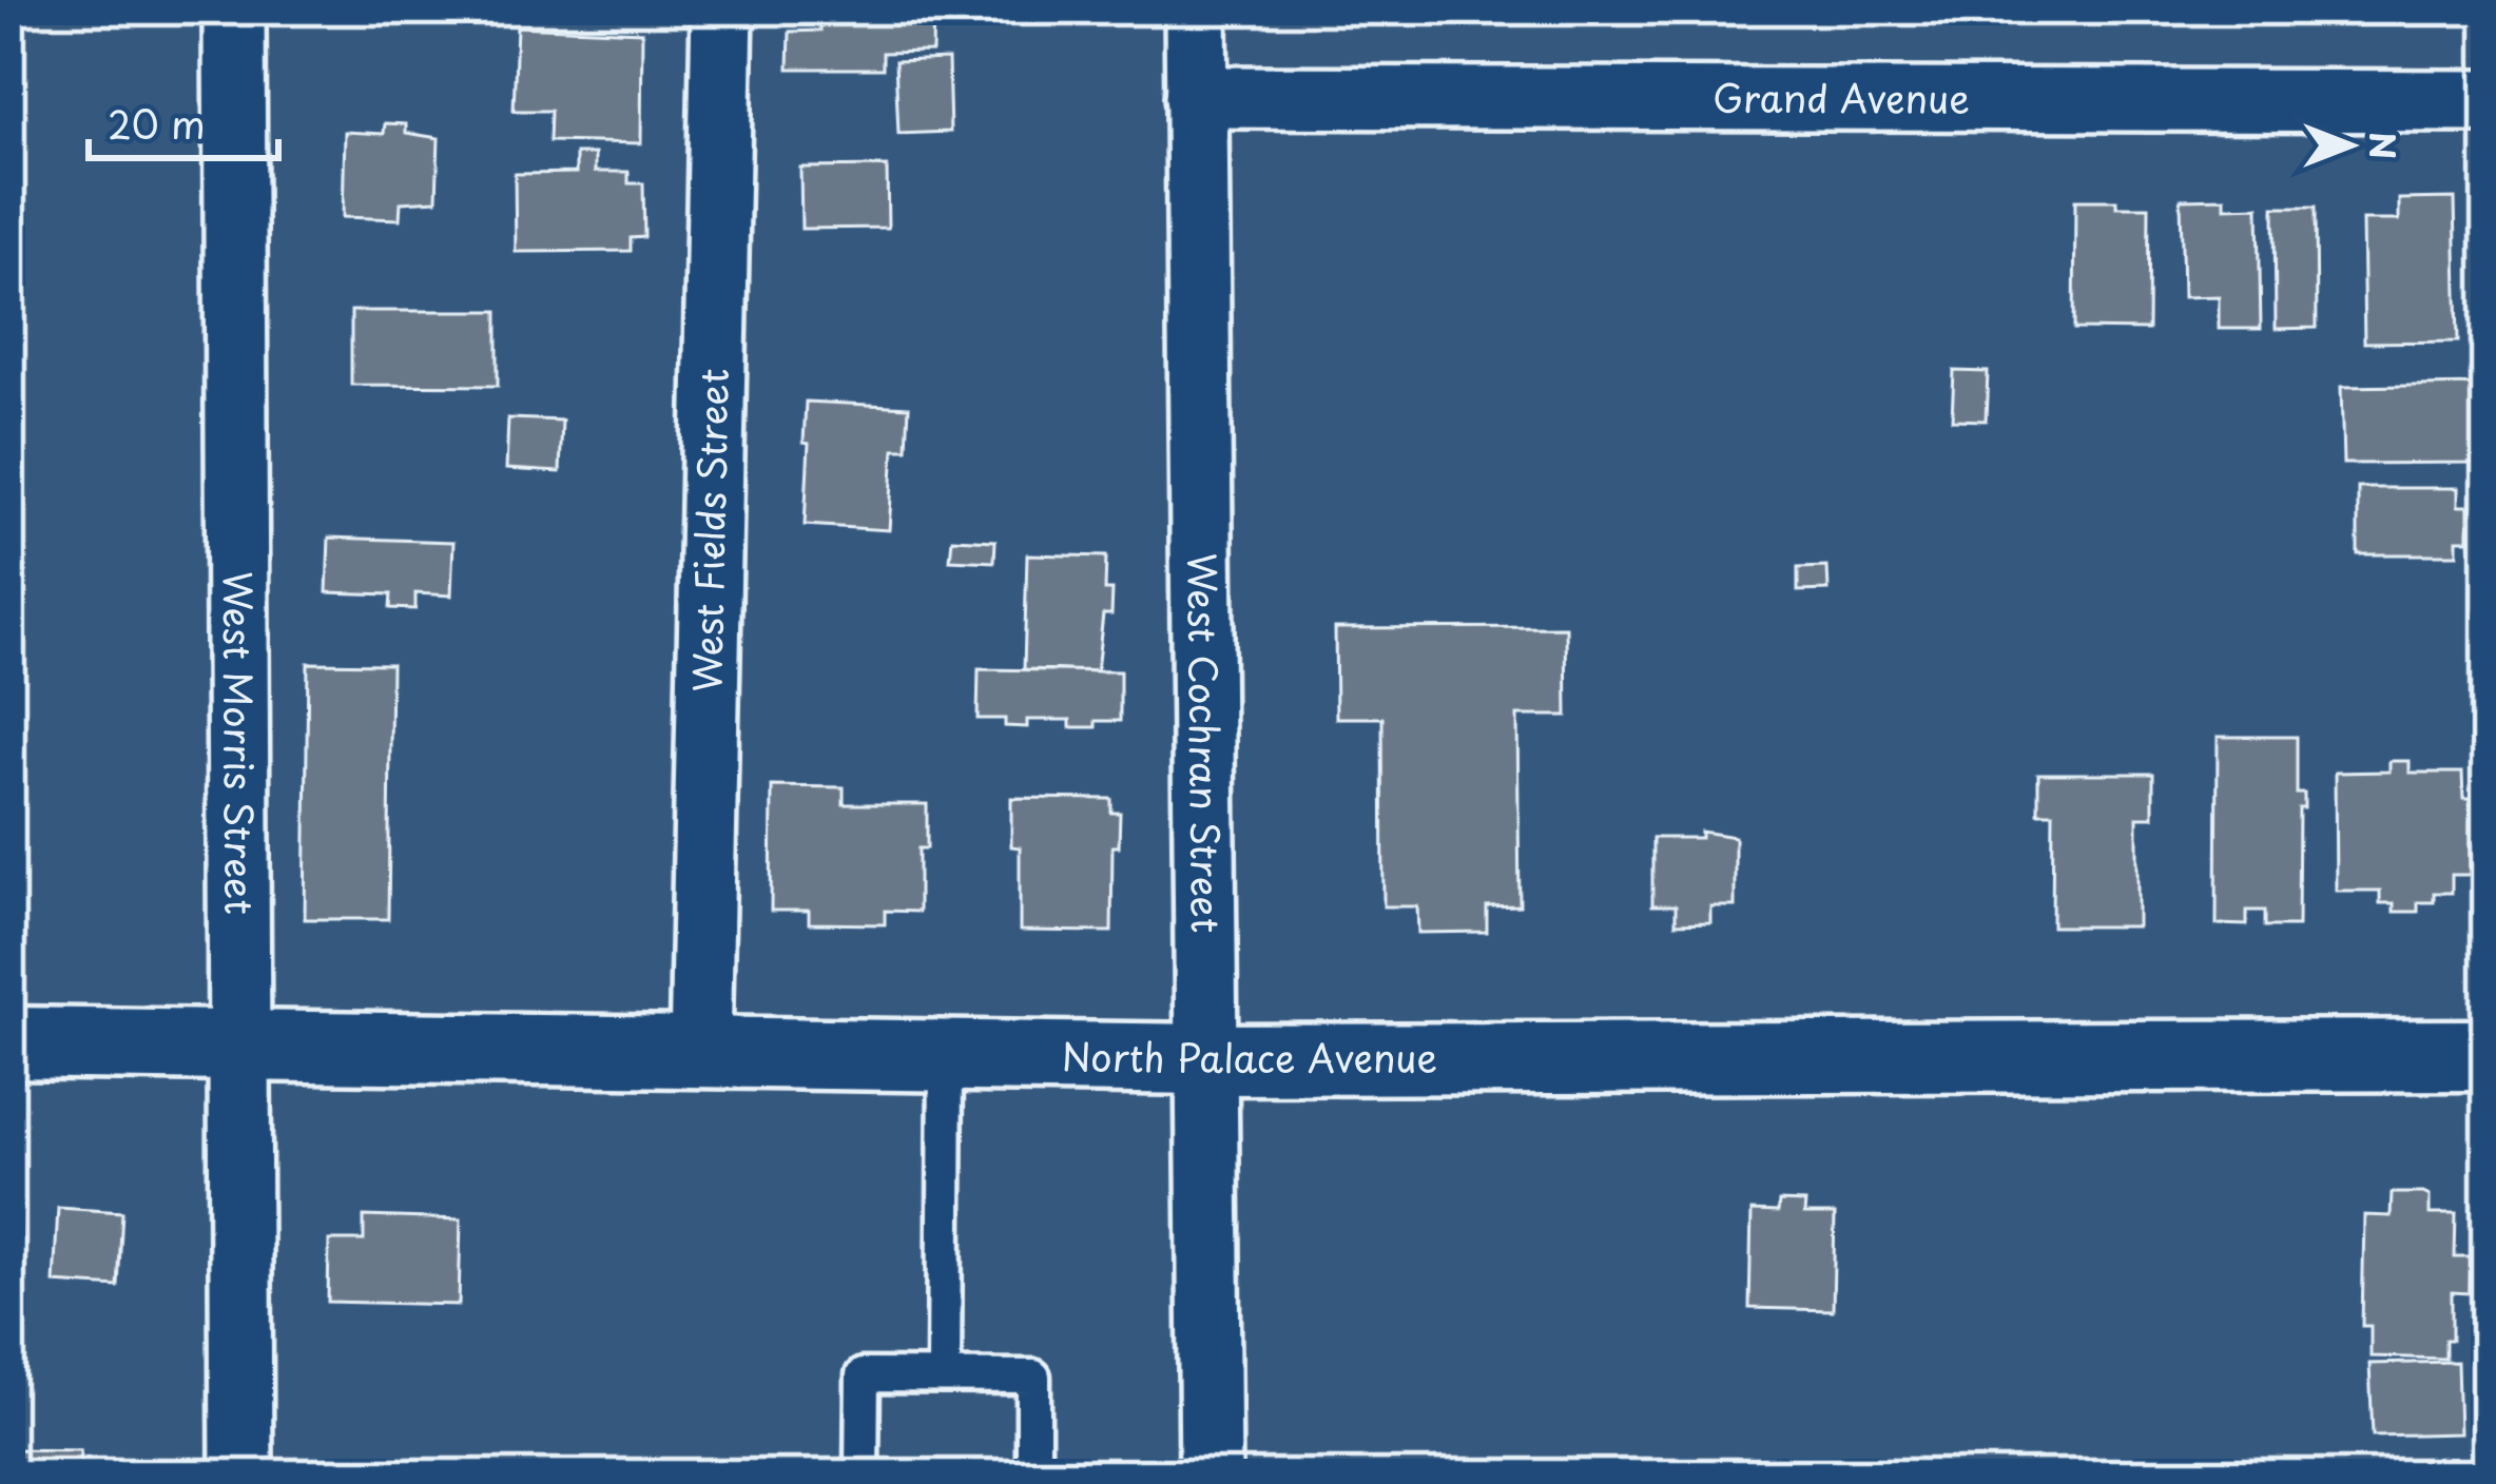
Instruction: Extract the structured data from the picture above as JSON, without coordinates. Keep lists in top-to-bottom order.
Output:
{
  "streets": {
    "street": [
      "Grand Avenue",
      "West Fields Street",
      "West Morris Street",
      "West Cochran Street",
      "North Palace Avenue"
    ]
  },
  "crossings": [
    ["Grand Avenue", "West Cochran Street"],
    ["West Fields Street", "North Palace Avenue"],
    ["West Morris Street", "North Palace Avenue"],
    ["West Cochran Street", "North Palace Avenue"]
  ],
  "scale_bar": "20 m",
  "north": "right"
}
